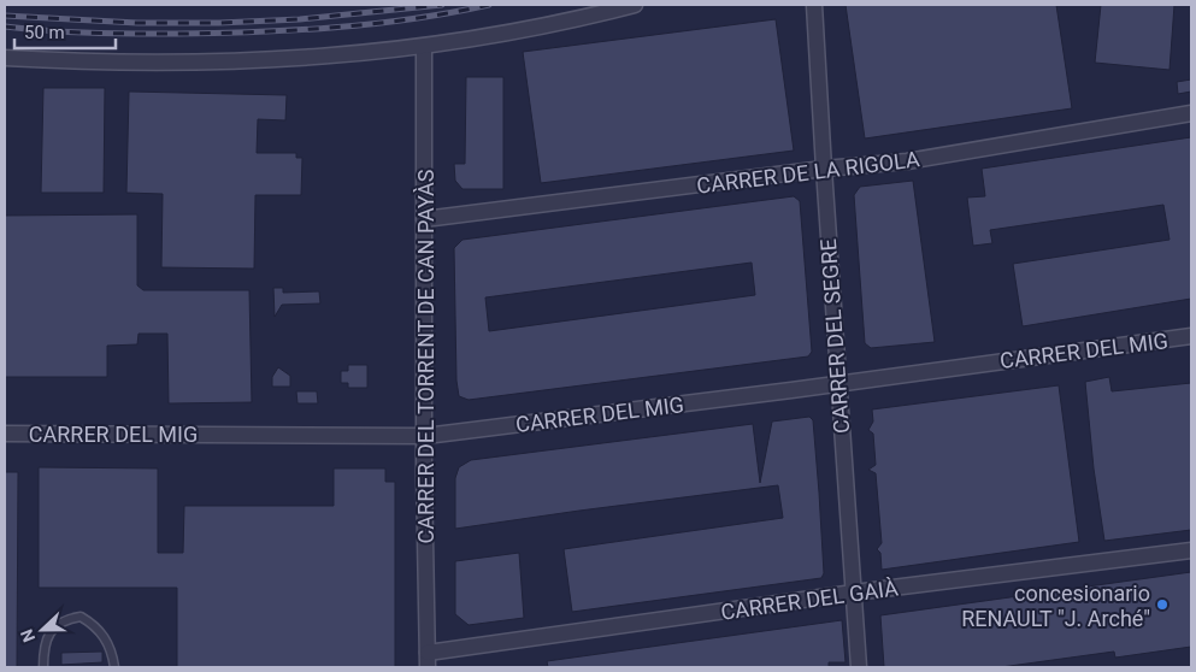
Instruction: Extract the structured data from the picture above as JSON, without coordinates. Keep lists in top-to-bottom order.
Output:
{
  "streets": {
    "street": [
      "CARRER DE LA RIGOLA",
      "CARRER DEL SEGRE",
      "CARRER DEL MIG",
      "CARRER DEL TORRENT DE CAN PAYÀS",
      "CARRER DEL GAIÀ"
    ]
  },
  "crossings": [
    ["CARRER DE LA RIGOLA", "CARRER DEL SEGRE"],
    ["CARRER DE LA RIGOLA", "CARRER DEL TORRENT DE CAN PAYÀS"],
    ["CARRER DEL SEGRE", "CARRER DEL MIG"],
    ["CARRER DEL SEGRE", "CARRER DEL GAIÀ"],
    ["CARRER DEL MIG", "CARRER DEL TORRENT DE CAN PAYÀS"],
    ["CARRER DEL TORRENT DE CAN PAYÀS", "CARRER DEL GAIÀ"]
  ],
  "places": ["concesionario RENAULT \"J. Arché\""],
  "scale_bar": "50 m",
  "north": "left"
}
